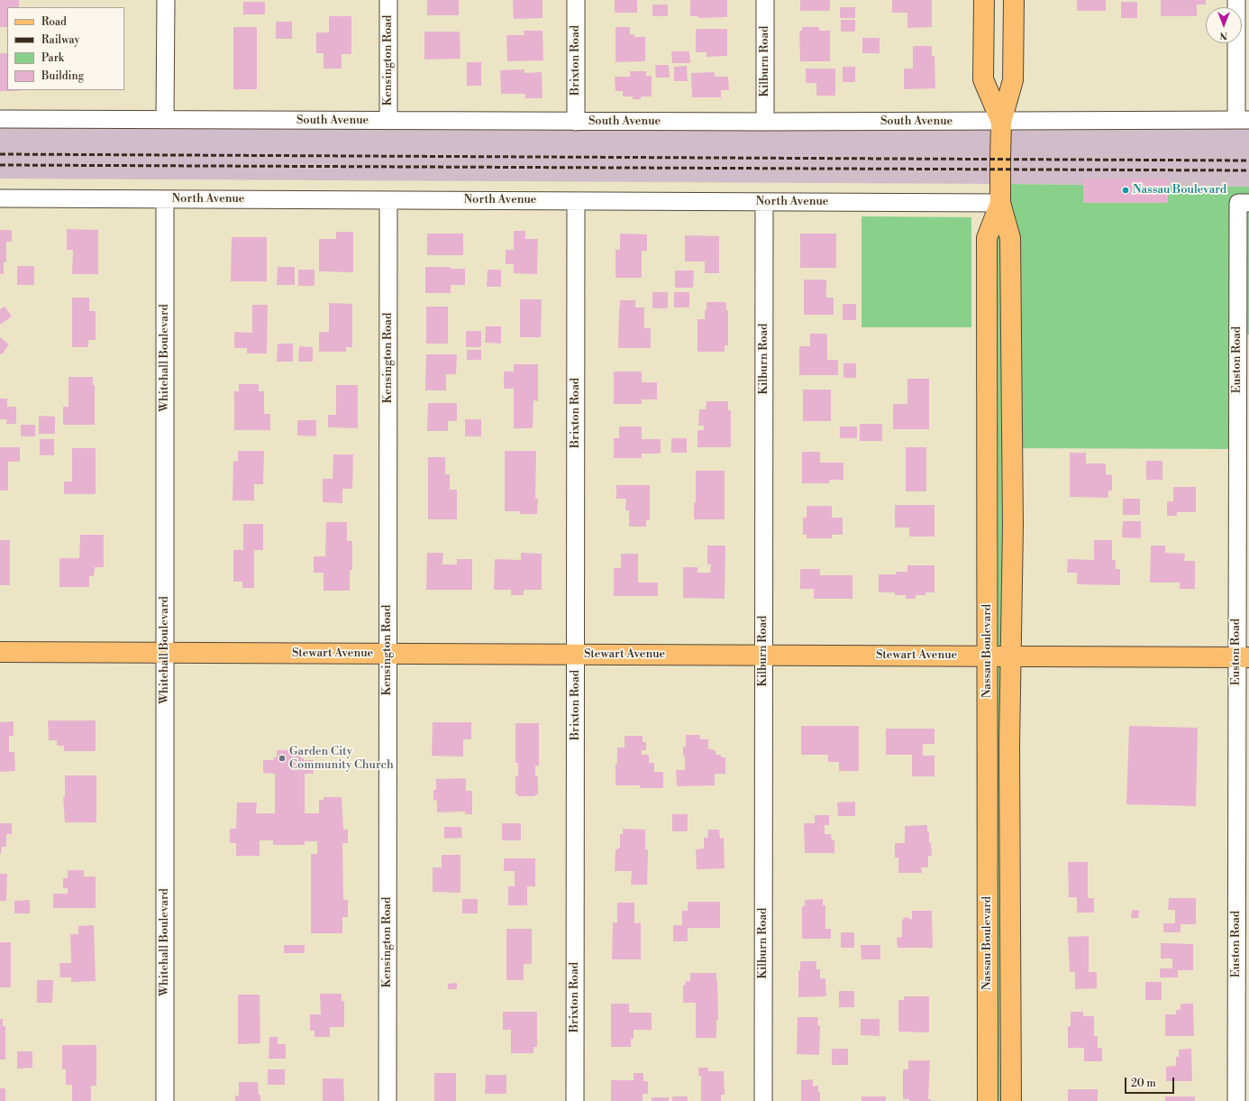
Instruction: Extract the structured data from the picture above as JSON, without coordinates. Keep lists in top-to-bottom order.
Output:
{
  "streets": {
    "main road": ["Nassau Boulevard", "Stewart Avenue"],
    "street": [
      "Kensington Road",
      "Brixton Road",
      "Kilburn Road",
      "South Avenue",
      "North Avenue",
      "Whitehall Boulevard",
      "Euston Road"
    ]
  },
  "crossings": [
    ["Kensington Road", "South Avenue"],
    ["Kensington Road", "North Avenue"],
    ["Kensington Road", "Stewart Avenue"],
    ["Brixton Road", "South Avenue"],
    ["Brixton Road", "North Avenue"],
    ["Brixton Road", "Stewart Avenue"],
    ["Kilburn Road", "South Avenue"],
    ["Kilburn Road", "North Avenue"],
    ["Kilburn Road", "Stewart Avenue"],
    ["South Avenue", "Nassau Boulevard"],
    ["North Avenue", "Whitehall Boulevard"],
    ["North Avenue", "Nassau Boulevard"],
    ["Whitehall Boulevard", "Stewart Avenue"],
    ["Euston Road", "Stewart Avenue"],
    ["Nassau Boulevard", "Stewart Avenue"]
  ],
  "places": ["Nassau Boulevard", "Garden City Community Church"],
  "legend": [
    "Road",
    "Railway",
    "Park",
    "Building"
  ],
  "scale_bar": "20 m",
  "north": "bottom"
}
